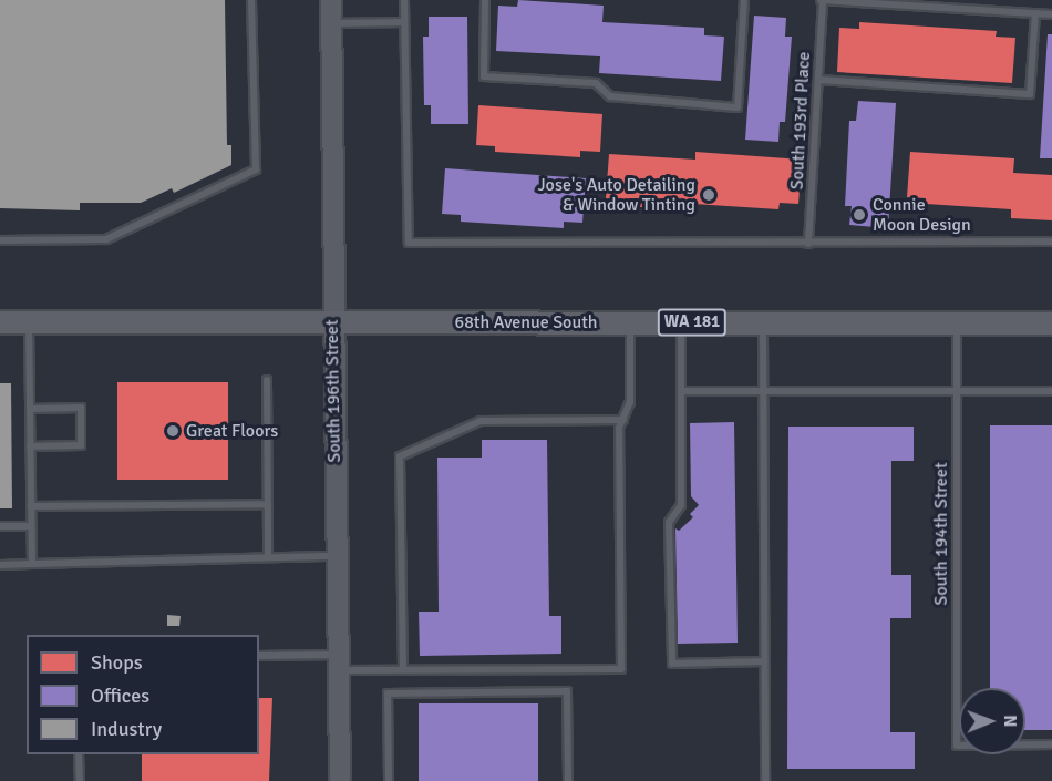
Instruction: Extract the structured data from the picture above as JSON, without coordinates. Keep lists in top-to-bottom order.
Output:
{
  "streets": {
    "main road": ["68th Avenue South", "WA 181", "South 196th Street"],
    "lane": ["South 193rd Place", "South 194th Street"]
  },
  "crossings": [
    ["68th Avenue South", "South 196th Street"],
    ["68th Avenue South", "South 194th Street"]
  ],
  "places": ["Jose's Auto Detailing & Window Tinting", "Connie Moon Design", "Great Floors"],
  "legend": ["Shops", "Offices", "Industry"],
  "north": "right"
}
